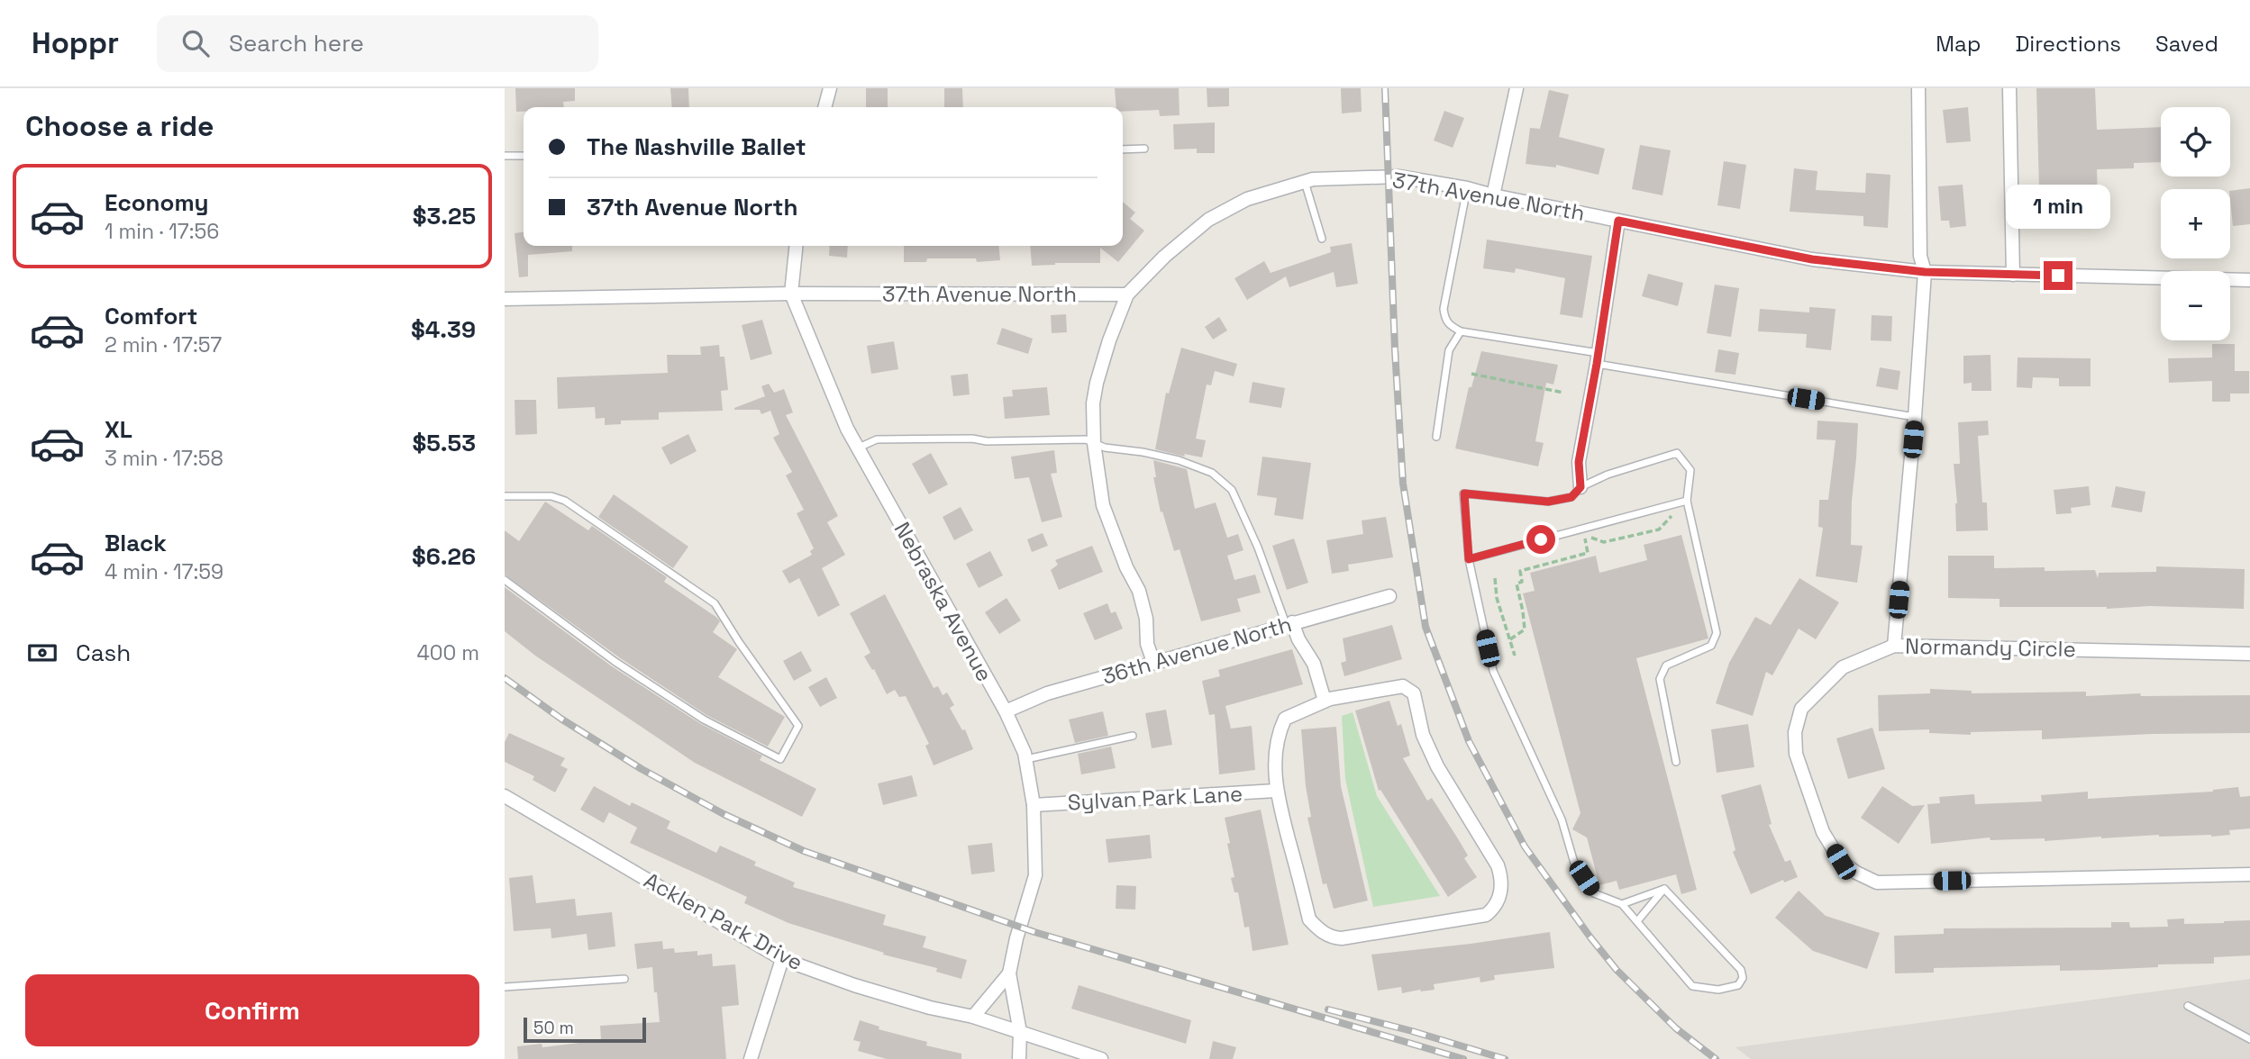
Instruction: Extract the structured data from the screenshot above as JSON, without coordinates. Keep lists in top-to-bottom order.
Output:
{
  "streets": {
    "street": [
      "37th Avenue North",
      "Nebraska Avenue",
      "Normandy Circle",
      "36th Avenue North",
      "Sylvan Park Lane",
      "Acklen Park Drive"
    ]
  },
  "crossings": [
    ["37th Avenue North", "Nebraska Avenue"],
    ["Nebraska Avenue", "36th Avenue North"],
    ["Nebraska Avenue", "Sylvan Park Lane"]
  ],
  "scale_bar": "50 m",
  "page": {
    "header": "Hoppr",
    "search": "Search here",
    "nav": ["Map", "Directions", "Saved"],
    "heading": "Choose a ride",
    "map_buttons": ["+", "−"],
    "banner": ["The Nashville Ballet", "37th Avenue North"],
    "list": [
      {
        "name": "Economy",
        "note": "1 min · 17:56",
        "value": "$3.25"
      },
      {
        "name": "Comfort",
        "note": "2 min · 17:57",
        "value": "$4.39"
      },
      {
        "name": "XL",
        "note": "3 min · 17:58",
        "value": "$5.53"
      },
      {
        "name": "Black",
        "note": "4 min · 17:59",
        "value": "$6.26"
      }
    ],
    "bubble": "1 min",
    "pay": ["Cash", "400 m"],
    "buttons": "Confirm",
    "scale": "50 m"
  }
}
